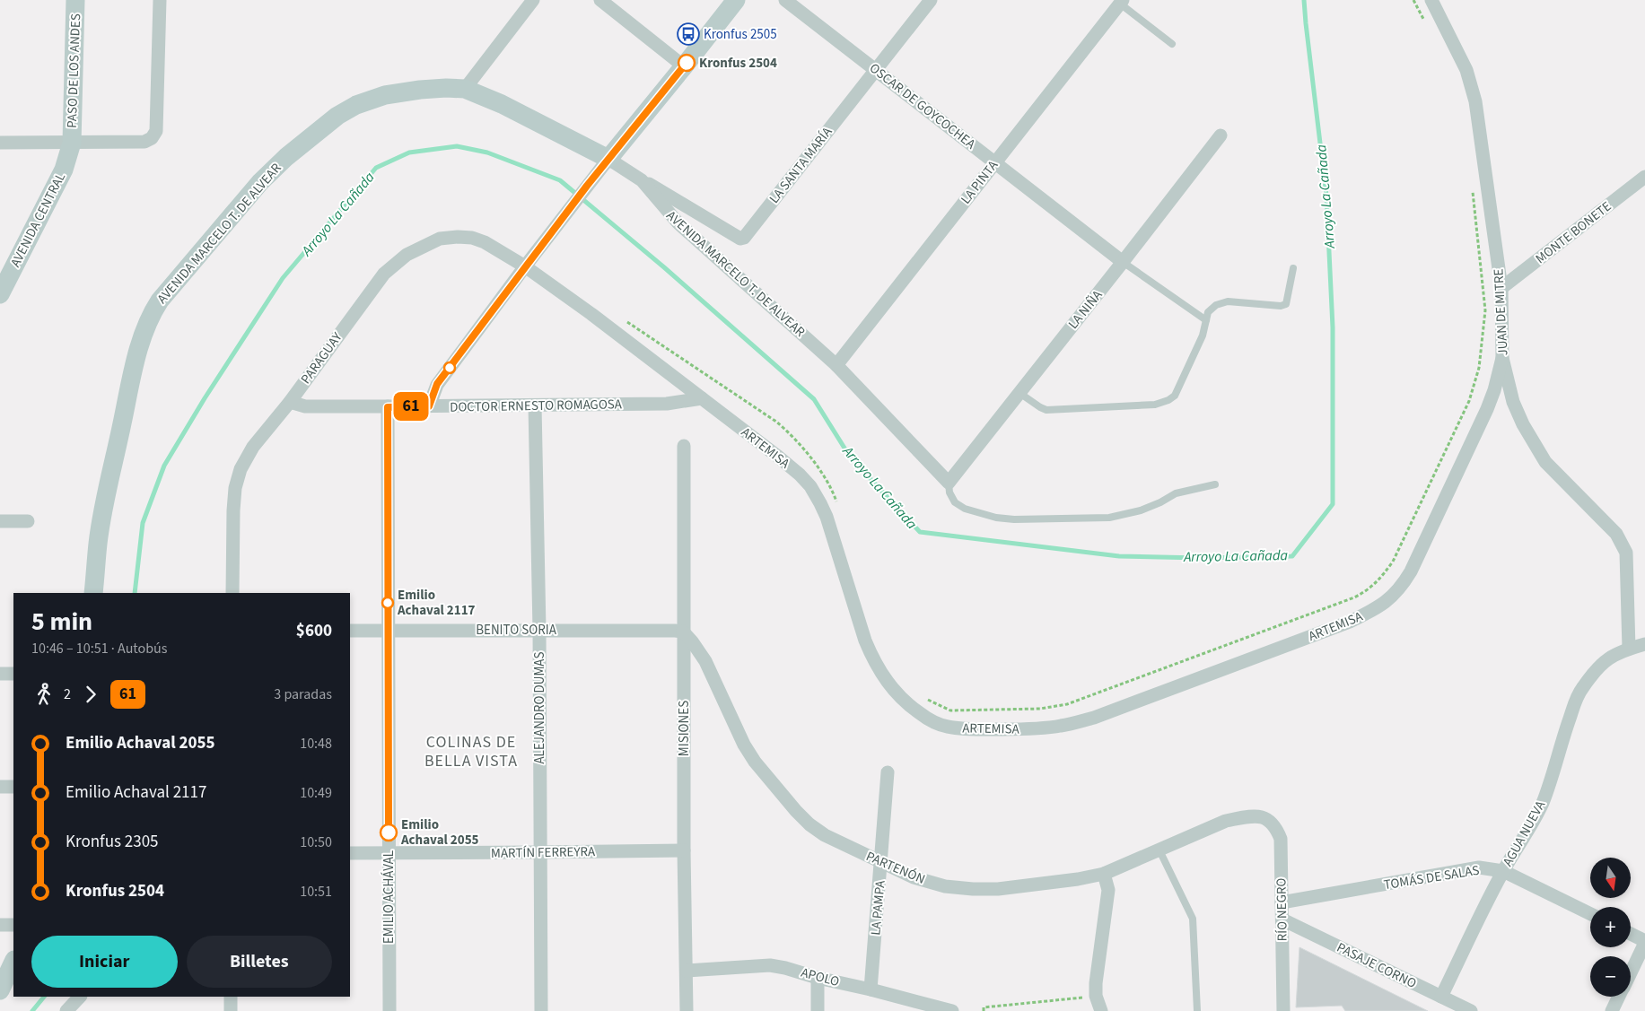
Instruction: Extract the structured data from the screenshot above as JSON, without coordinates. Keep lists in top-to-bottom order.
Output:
{
  "streets": {
    "main road": ["PASO DE LOS ANDES", "AVENIDA CENTRAL", "AVENIDA MARCELO T. DE ALVEAR"],
    "street": [
      "OSCAR DE GOYCOCHEA",
      "LA SANTA MARÍA",
      "LA PINTA",
      "MONTE BONETE",
      "LA NIÑA",
      "JUAN DE MITRE",
      "PARAGUAY",
      "DOCTOR ERNESTO ROMAGOSA",
      "ARTEMISA",
      "BENITO SORIA",
      "ALEJANDRO DUMAS",
      "MISIONES",
      "AGUA NUEVA",
      "MARTÍN FERREYRA",
      "PARTENÓN",
      "TOMÁS DE SALAS",
      "EMILIO ACHÁVAL",
      "LA PAMPA",
      "RÍO NEGRO",
      "PASAJE CORNO",
      "APOLO"
    ]
  },
  "crossings": [
    ["PASO DE LOS ANDES", "AVENIDA CENTRAL"],
    ["OSCAR DE GOYCOCHEA", "LA SANTA MARÍA"],
    ["OSCAR DE GOYCOCHEA", "LA PINTA"],
    ["OSCAR DE GOYCOCHEA", "LA NIÑA"],
    ["LA SANTA MARÍA", "AVENIDA MARCELO T. DE ALVEAR"],
    ["LA PINTA", "AVENIDA MARCELO T. DE ALVEAR"],
    ["MONTE BONETE", "JUAN DE MITRE"],
    ["AVENIDA MARCELO T. DE ALVEAR", "LA NIÑA"],
    ["JUAN DE MITRE", "ARTEMISA"],
    ["JUAN DE MITRE", "AGUA NUEVA"],
    ["PARAGUAY", "DOCTOR ERNESTO ROMAGOSA"],
    ["PARAGUAY", "ARTEMISA"],
    ["DOCTOR ERNESTO ROMAGOSA", "ARTEMISA"],
    ["DOCTOR ERNESTO ROMAGOSA", "ALEJANDRO DUMAS"],
    ["DOCTOR ERNESTO ROMAGOSA", "EMILIO ACHÁVAL"],
    ["BENITO SORIA", "ALEJANDRO DUMAS"],
    ["BENITO SORIA", "MISIONES"],
    ["BENITO SORIA", "PARTENÓN"],
    ["BENITO SORIA", "EMILIO ACHÁVAL"],
    ["ALEJANDRO DUMAS", "MARTÍN FERREYRA"],
    ["MISIONES", "MARTÍN FERREYRA"],
    ["MISIONES", "PARTENÓN"],
    ["MISIONES", "APOLO"],
    ["AGUA NUEVA", "TOMÁS DE SALAS"],
    ["AGUA NUEVA", "PASAJE CORNO"],
    ["MARTÍN FERREYRA", "EMILIO ACHÁVAL"],
    ["PARTENÓN", "LA PAMPA"],
    ["PARTENÓN", "RÍO NEGRO"],
    ["TOMÁS DE SALAS", "RÍO NEGRO"],
    ["LA PAMPA", "APOLO"],
    ["RÍO NEGRO", "PASAJE CORNO"]
  ],
  "districts": ["COLINAS DE BELLA VISTA"],
  "water": ["Arroyo La Cañada"],
  "places": {
    "bus stop": ["Kronfus 2505"],
    "other": ["Kronfus 2504", "Emilio Achaval 2117", "Emilio Achaval 2055"]
  },
  "lines": ["bus line 61"],
  "north": "bottom",
  "page": {
    "on_map": "61",
    "heading": ["5 min", "10:46 – 10:51 · Autobús", "$600"],
    "legs": ["2", "61", "3 paradas"],
    "list": [
      {
        "name": "Emilio Achaval 2055",
        "value": "10:48"
      },
      {
        "name": "Emilio Achaval 2117",
        "value": "10:49"
      },
      {
        "name": "Kronfus 2305",
        "value": "10:50"
      },
      {
        "name": "Kronfus 2504",
        "value": "10:51"
      }
    ],
    "map_buttons": ["+", "−"],
    "buttons": ["Iniciar", "Billetes"]
  }
}
